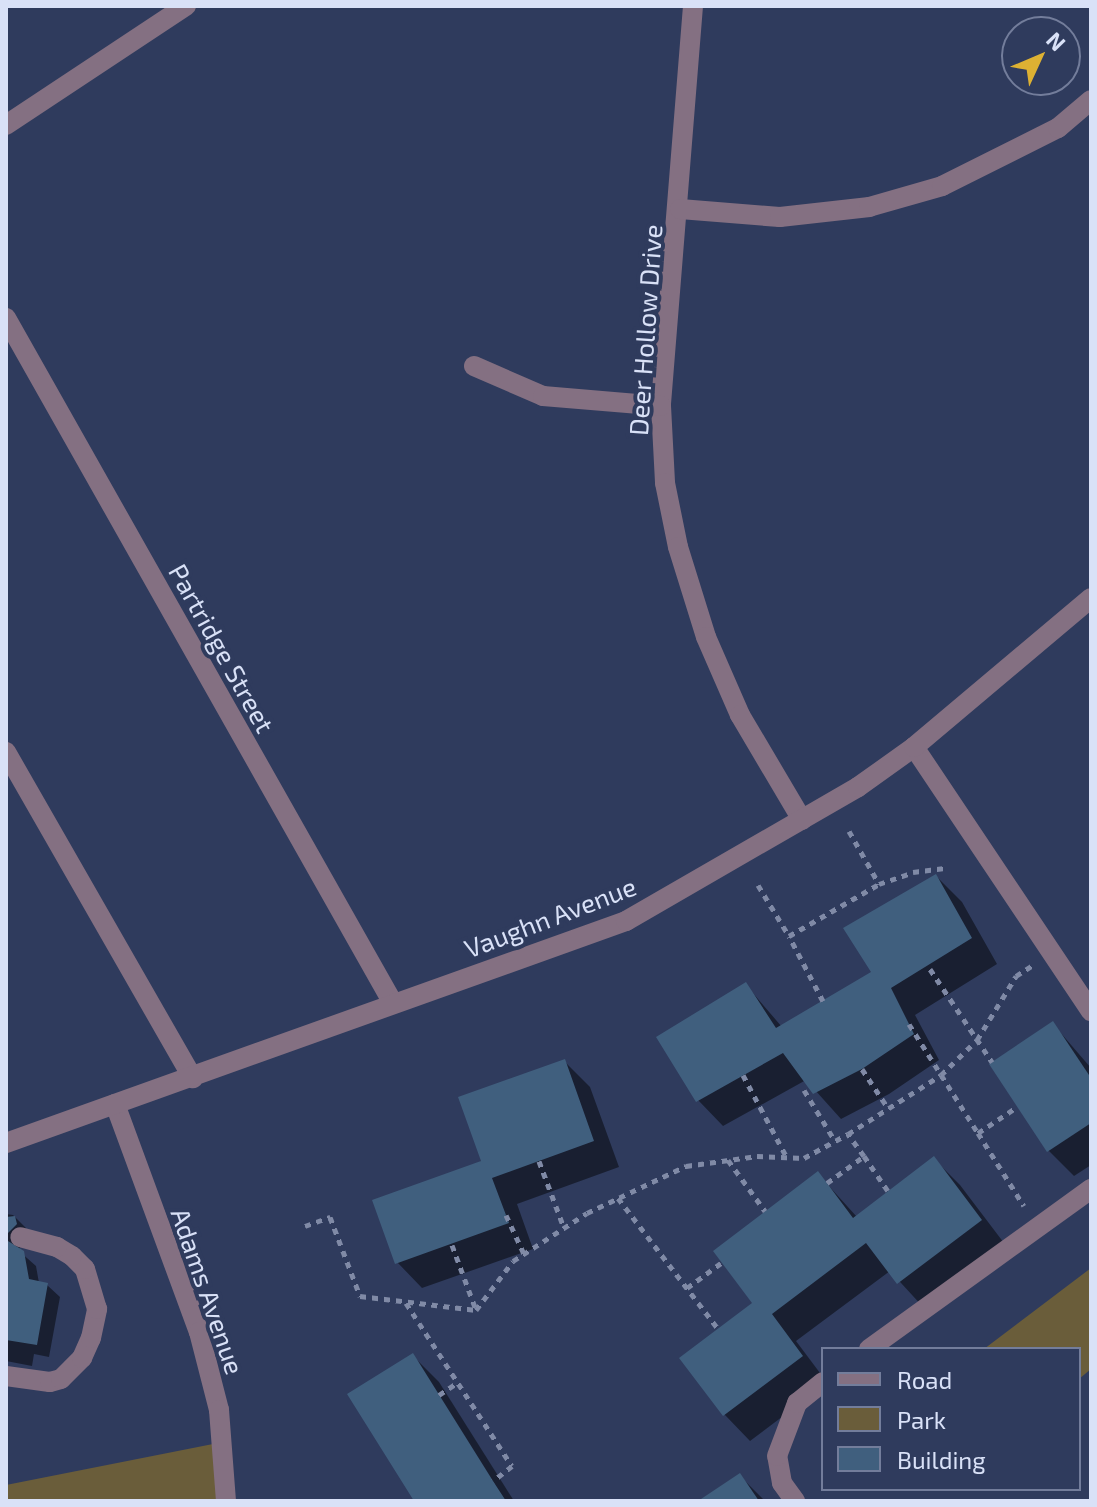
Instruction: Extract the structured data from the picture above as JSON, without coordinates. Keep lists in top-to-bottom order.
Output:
{
  "streets": {
    "street": [
      "Deer Hollow Drive",
      "Partridge Street",
      "Vaughn Avenue",
      "Adams Avenue"
    ]
  },
  "crossings": [
    ["Deer Hollow Drive", "Vaughn Avenue"],
    ["Partridge Street", "Vaughn Avenue"],
    ["Vaughn Avenue", "Adams Avenue"]
  ],
  "legend": ["Road", "Park", "Building"],
  "north": "top right"
}
